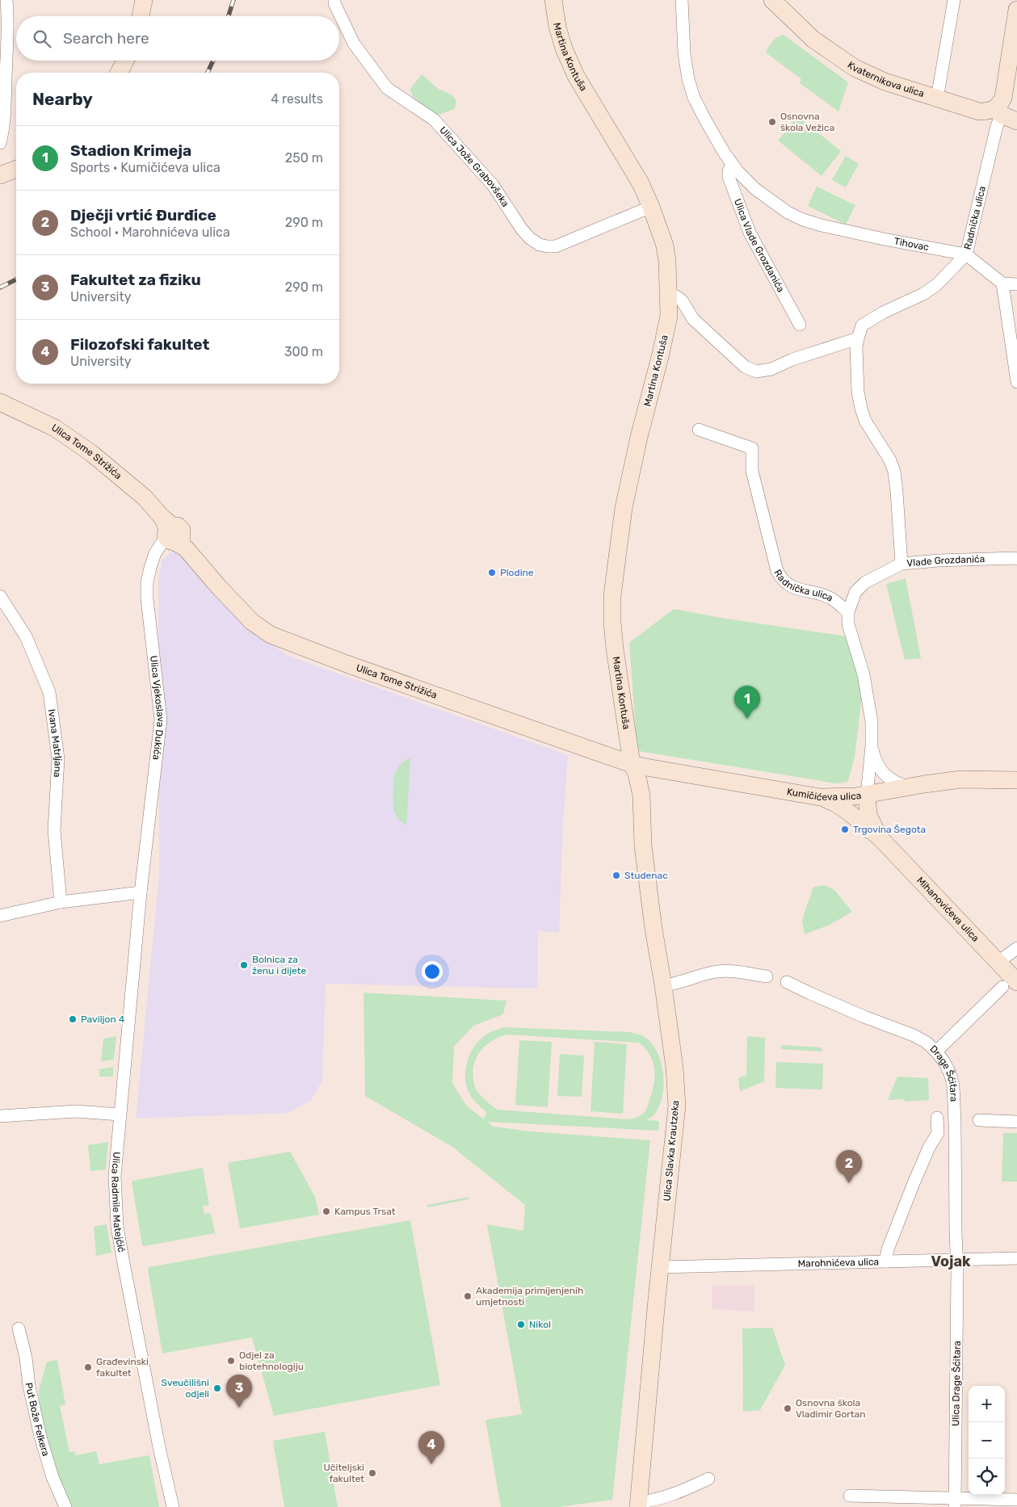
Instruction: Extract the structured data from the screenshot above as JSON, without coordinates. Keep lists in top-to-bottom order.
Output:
{
  "streets": {
    "street": [
      "Martina Kontuša",
      "Kvaternikova ulica",
      "Ulica Jože Grabovšeka",
      "Radnička ulica",
      "Tihovac",
      "Ulica Vlade Grozdanića",
      "Ulica Tome Strižića",
      "Vlade Grozdanića",
      "Ulica Vjekoslava Dukića",
      "Ivana Matrljana",
      "Kumičićeva ulica",
      "Mihanovićeva ulica",
      "Drage Šćitara",
      "Ulica Slavka Krautzeka",
      "Ulica Radmile Matejčić",
      "Marohnićeva ulica",
      "Ulica Drage Šćitara",
      "Put Bože Felkera"
    ]
  },
  "crossings": [
    ["Martina Kontuša", "Ulica Jože Grabovšeka"],
    ["Martina Kontuša", "Ulica Tome Strižića"],
    ["Martina Kontuša", "Kumičićeva ulica"],
    ["Martina Kontuša", "Ulica Slavka Krautzeka"],
    ["Kvaternikova ulica", "Radnička ulica"],
    ["Radnička ulica", "Tihovac"],
    ["Radnička ulica", "Vlade Grozdanića"],
    ["Tihovac", "Ulica Vlade Grozdanića"],
    ["Ulica Tome Strižića", "Ulica Vjekoslava Dukića"],
    ["Ulica Tome Strižića", "Kumičićeva ulica"],
    ["Ulica Tome Strižića", "Ulica Slavka Krautzeka"],
    ["Ulica Vjekoslava Dukića", "Ulica Radmile Matejčić"],
    ["Kumičićeva ulica", "Mihanovićeva ulica"],
    ["Kumičićeva ulica", "Ulica Slavka Krautzeka"],
    ["Drage Šćitara", "Marohnićeva ulica"],
    ["Drage Šćitara", "Ulica Drage Šćitara"],
    ["Ulica Slavka Krautzeka", "Marohnićeva ulica"],
    ["Marohnićeva ulica", "Ulica Drage Šćitara"]
  ],
  "districts": ["Vojak"],
  "places": [
    "Osnovna škola Vežica",
    "Plodine",
    "Trgovina Šegota",
    "Studenac",
    "Bolnica za ženu i dijete",
    "Paviljon 4",
    "Kampus Trsat",
    "Akademija primijenjenih umjetnosti",
    "Nikol",
    "Odjel za biotehnologiju",
    "Građevinski fakultet",
    "Sveučilišni odjeli",
    "Osnovna škola Vladimir Gortan",
    "Učiteljski fakultet"
  ],
  "page": {
    "search": "Search here",
    "heading": ["Nearby", "4 results"],
    "list": [
      {
        "mark": "1",
        "name": "Stadion Krimeja",
        "note": "Sports · Kumičićeva ulica",
        "value": "250 m"
      },
      {
        "mark": "2",
        "name": "Dječji vrtić Đurđice",
        "note": "School · Marohnićeva ulica",
        "value": "290 m"
      },
      {
        "mark": "3",
        "name": "Fakultet za fiziku",
        "note": "University",
        "value": "290 m"
      },
      {
        "mark": "4",
        "name": "Filozofski fakultet",
        "note": "University",
        "value": "300 m"
      }
    ],
    "pins": [
      "1",
      "2",
      "3",
      "4"
    ],
    "map_buttons": ["+", "−"]
  }
}
